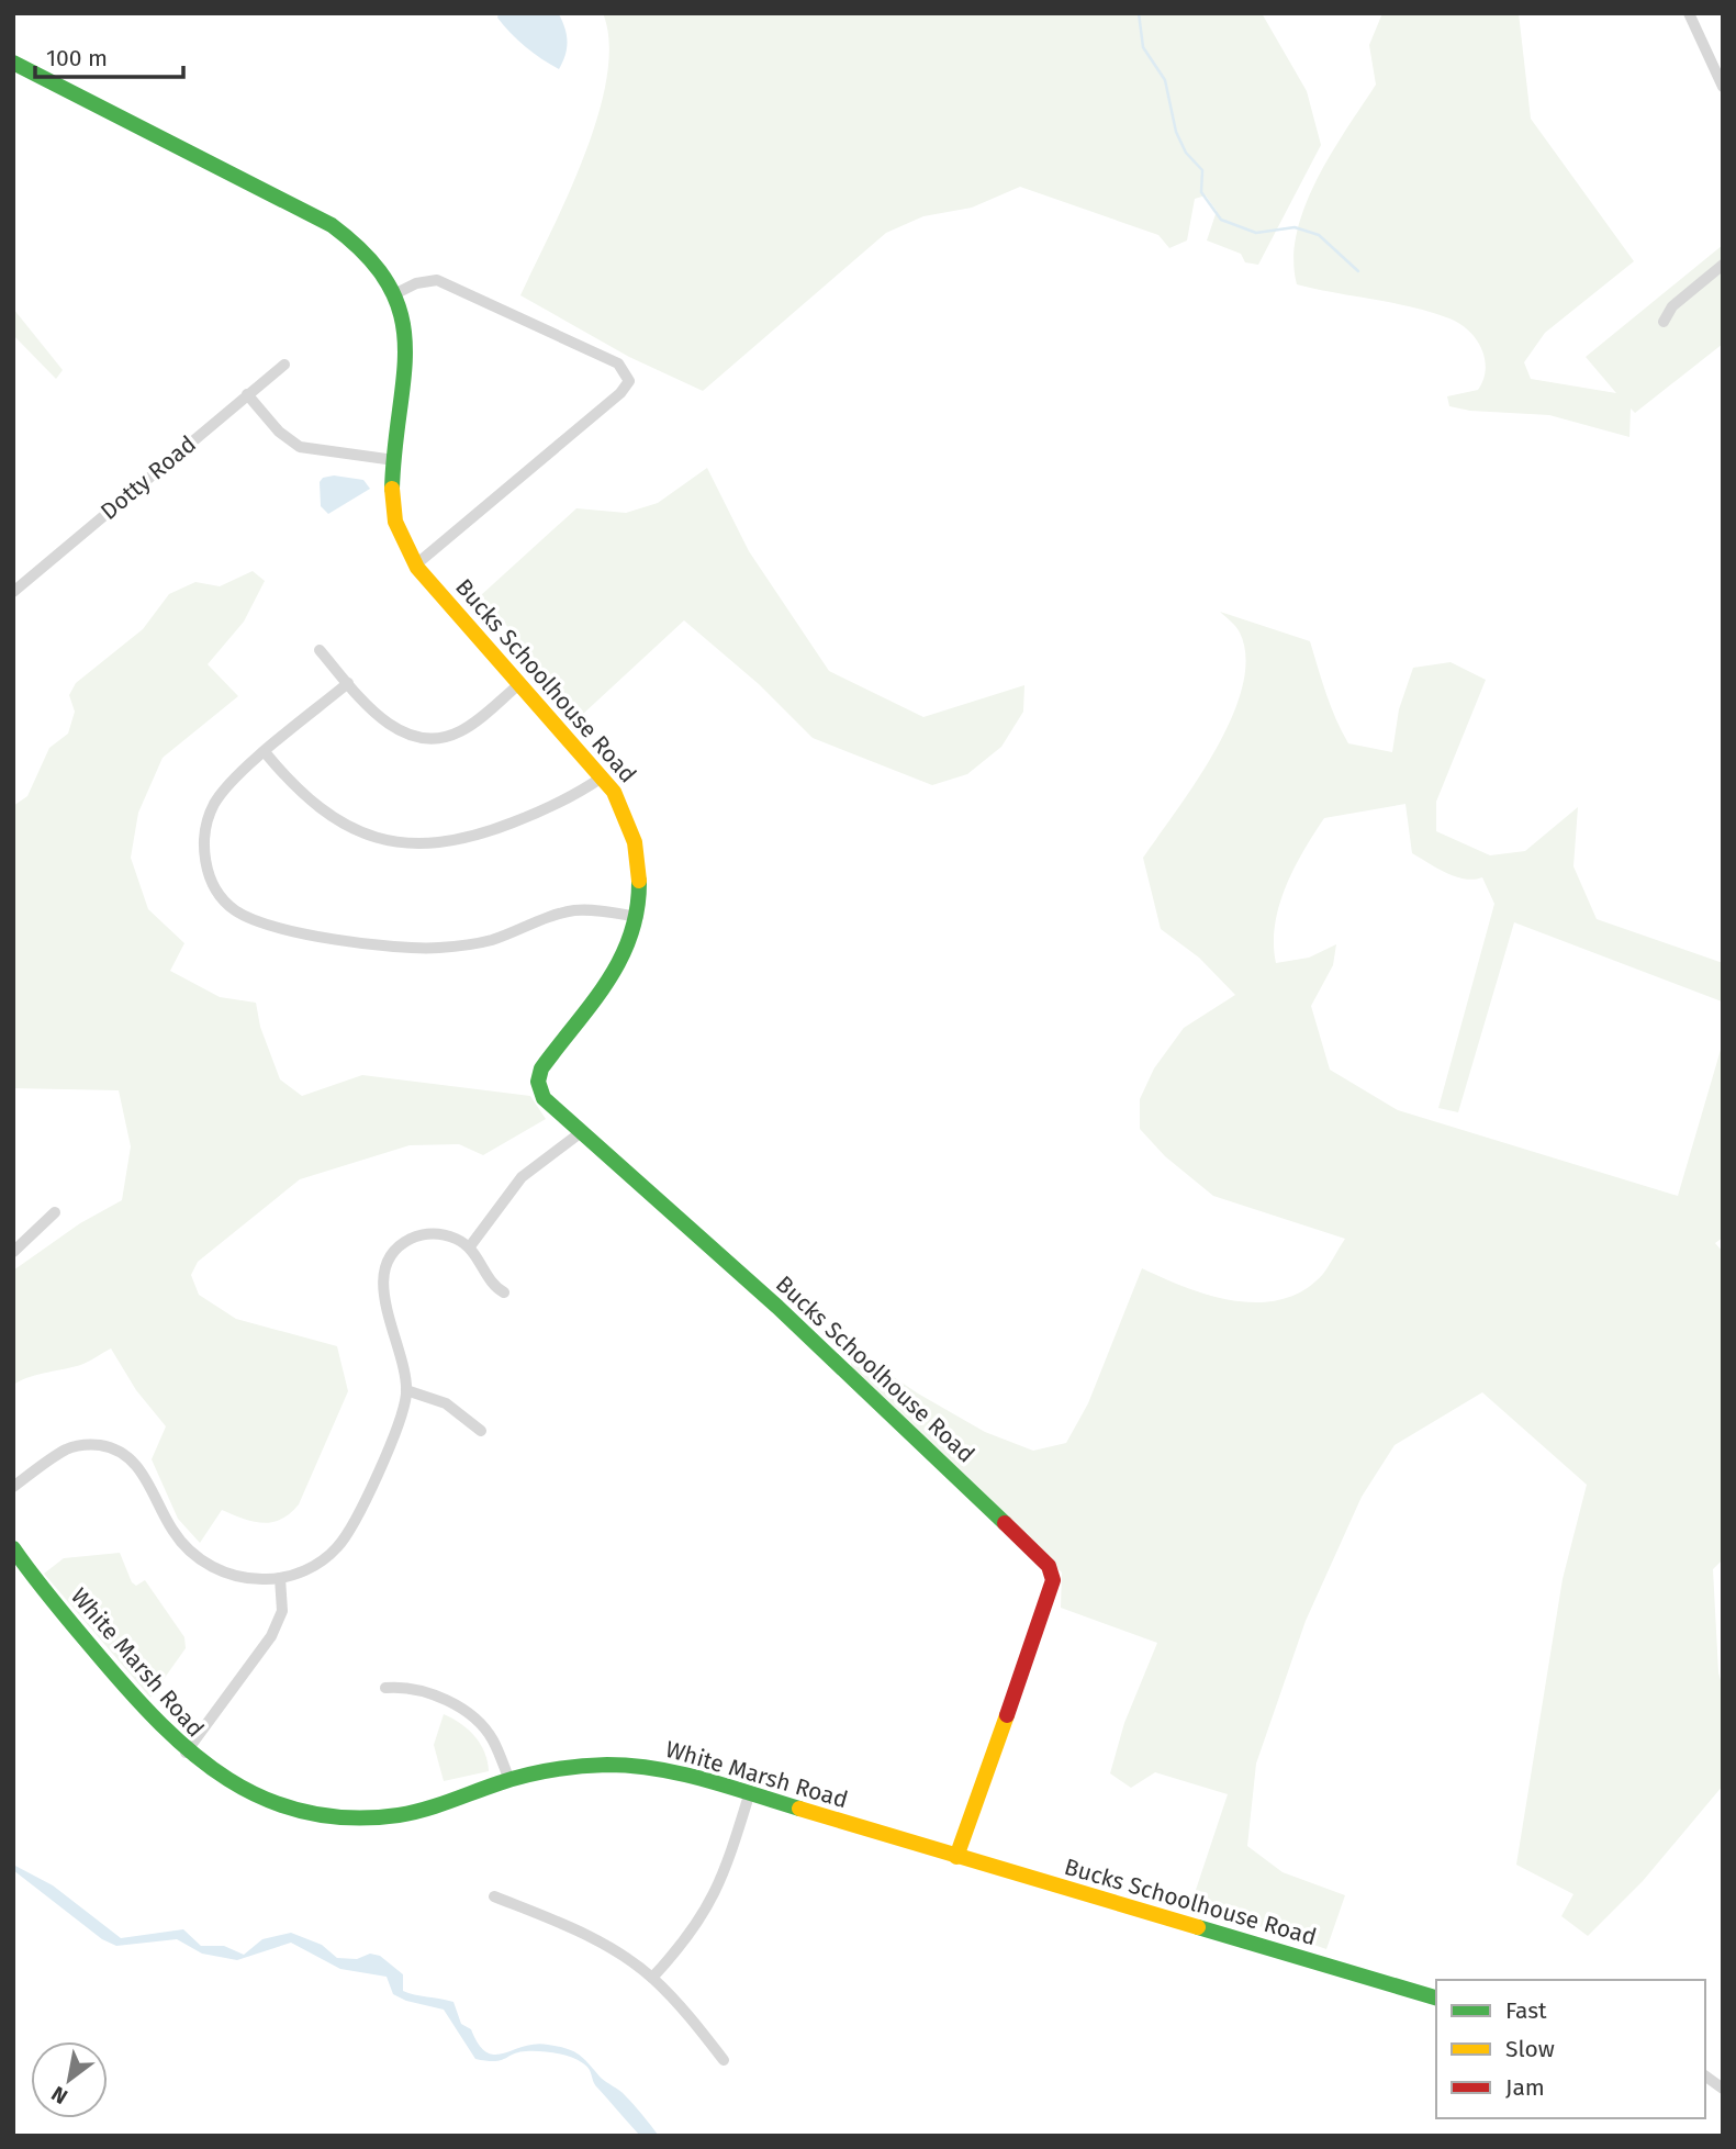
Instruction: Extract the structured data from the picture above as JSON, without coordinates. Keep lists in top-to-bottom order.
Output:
{
  "streets": {
    "street": ["Dotty Road", "Bucks Schoolhouse Road", "White Marsh Road"]
  },
  "crossings": [
    ["Bucks Schoolhouse Road", "White Marsh Road"]
  ],
  "legend": ["Fast", "Slow", "Jam"],
  "scale_bar": "100 m",
  "north": "bottom left"
}
